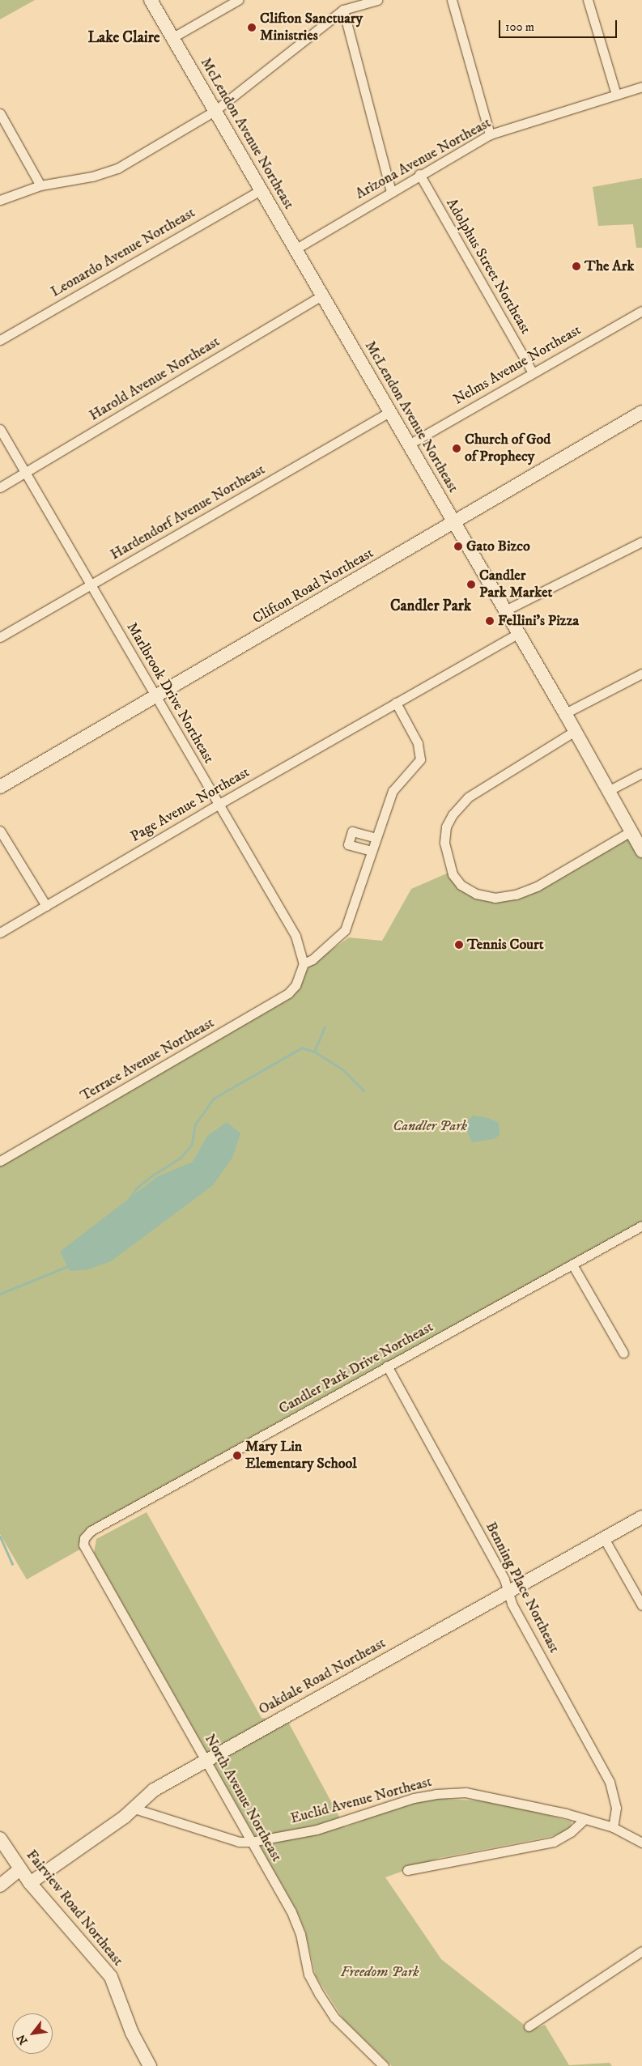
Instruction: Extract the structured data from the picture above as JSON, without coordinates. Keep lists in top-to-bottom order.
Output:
{
  "streets": {
    "street": [
      "McLendon Avenue Northeast",
      "Arizona Avenue Northeast",
      "Leonardo Avenue Northeast",
      "Adolphus Street Northeast",
      "Nelms Avenue Northeast",
      "Harold Avenue Northeast",
      "Hardendorf Avenue Northeast",
      "Clifton Road Northeast",
      "Marlbrook Drive Northeast",
      "Page Avenue Northeast",
      "Terrace Avenue Northeast",
      "Candler Park Drive Northeast",
      "Benning Place Northeast",
      "Oakdale Road Northeast",
      "North Avenue Northeast",
      "Euclid Avenue Northeast",
      "Fairview Road Northeast"
    ]
  },
  "crossings": [
    ["McLendon Avenue Northeast", "Arizona Avenue Northeast"],
    ["McLendon Avenue Northeast", "Leonardo Avenue Northeast"],
    ["McLendon Avenue Northeast", "Nelms Avenue Northeast"],
    ["McLendon Avenue Northeast", "Harold Avenue Northeast"],
    ["McLendon Avenue Northeast", "Hardendorf Avenue Northeast"],
    ["McLendon Avenue Northeast", "Clifton Road Northeast"],
    ["McLendon Avenue Northeast", "Page Avenue Northeast"],
    ["Arizona Avenue Northeast", "Adolphus Street Northeast"],
    ["Adolphus Street Northeast", "Nelms Avenue Northeast"],
    ["Harold Avenue Northeast", "Marlbrook Drive Northeast"],
    ["Hardendorf Avenue Northeast", "Marlbrook Drive Northeast"],
    ["Clifton Road Northeast", "Marlbrook Drive Northeast"],
    ["Marlbrook Drive Northeast", "Page Avenue Northeast"],
    ["Marlbrook Drive Northeast", "Terrace Avenue Northeast"],
    ["Candler Park Drive Northeast", "Benning Place Northeast"],
    ["Candler Park Drive Northeast", "North Avenue Northeast"],
    ["Benning Place Northeast", "Oakdale Road Northeast"],
    ["Benning Place Northeast", "Euclid Avenue Northeast"],
    ["Oakdale Road Northeast", "North Avenue Northeast"],
    ["Oakdale Road Northeast", "Euclid Avenue Northeast"],
    ["Oakdale Road Northeast", "Fairview Road Northeast"],
    ["North Avenue Northeast", "Euclid Avenue Northeast"]
  ],
  "districts": ["Lake Claire", "Candler Park"],
  "parks": ["Candler Park", "Freedom Park"],
  "places": [
    "Clifton Sanctuary Ministries",
    "The Ark",
    "Church of God of Prophecy",
    "Gato Bizco",
    "Candler Park Market",
    "Fellini's Pizza",
    "Tennis Court",
    "Mary Lin Elementary School"
  ],
  "scale_bar": "100 m",
  "north": "bottom left"
}
